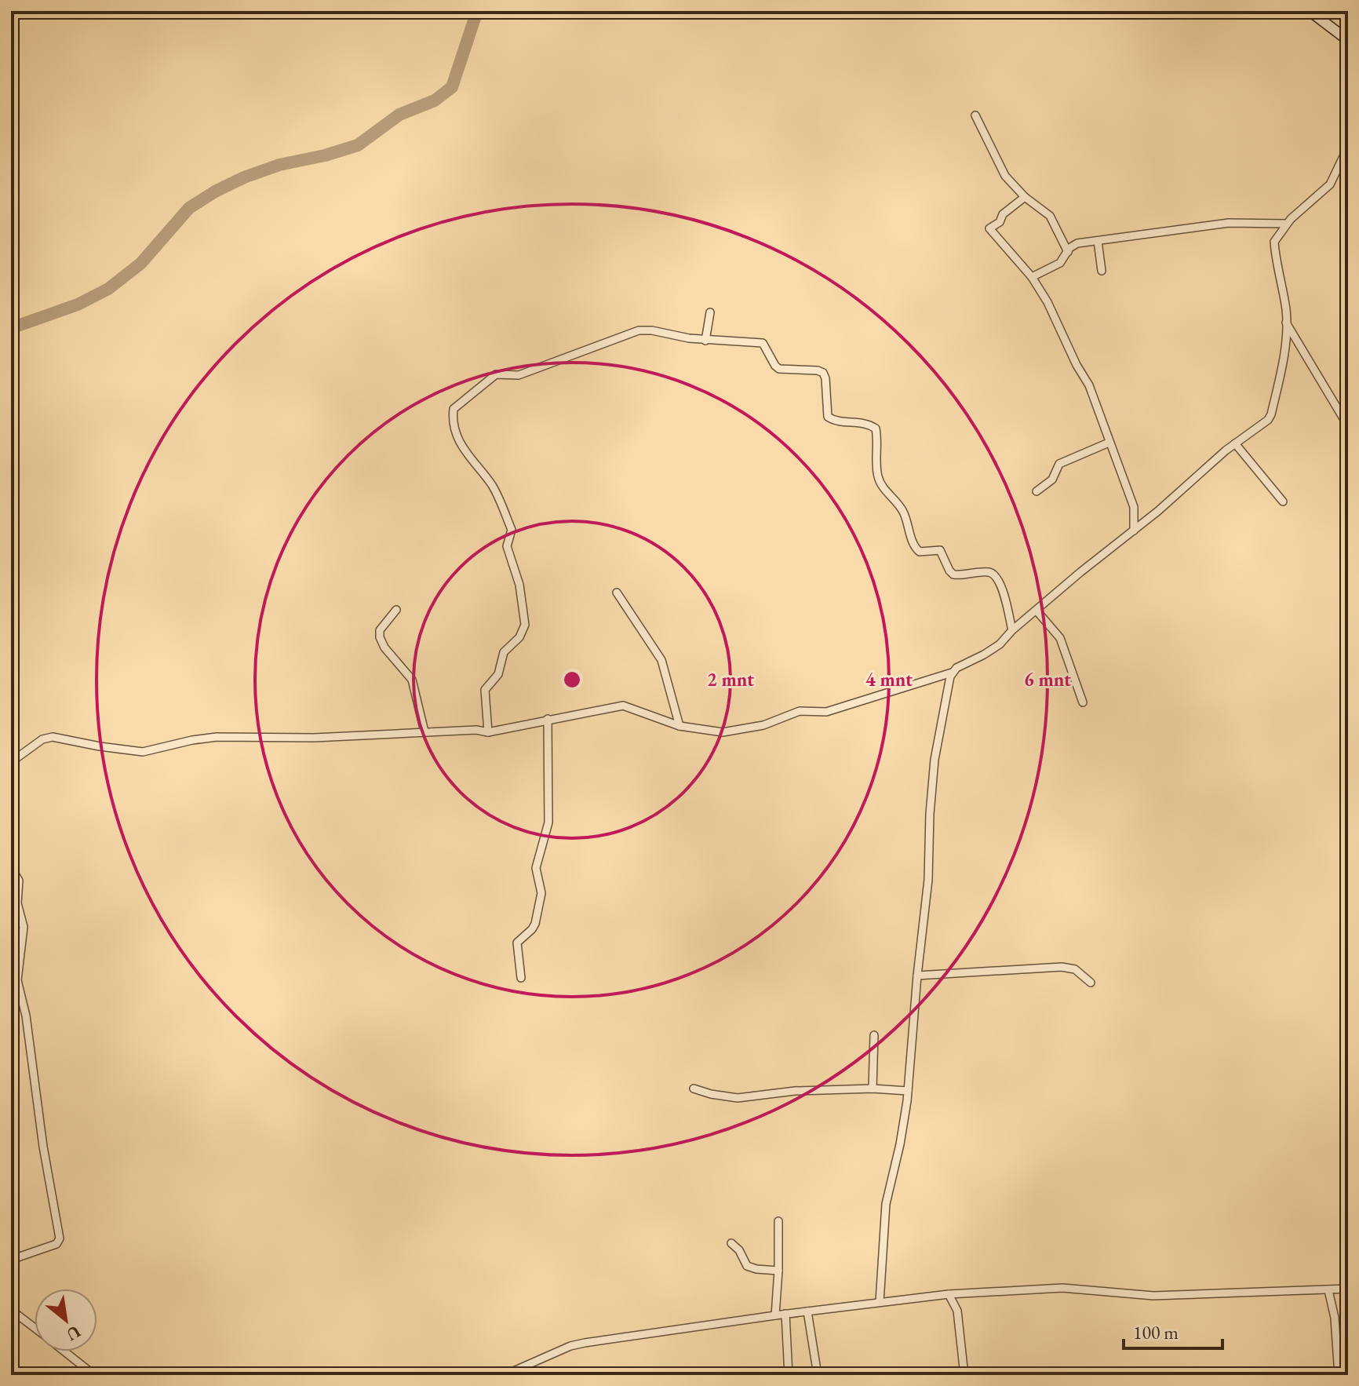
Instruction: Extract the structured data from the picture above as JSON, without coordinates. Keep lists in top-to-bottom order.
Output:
{
  "scale_bar": "100 m",
  "north": "bottom right",
  "rings": ["2 mnt", "4 mnt", "6 mnt"]
}
